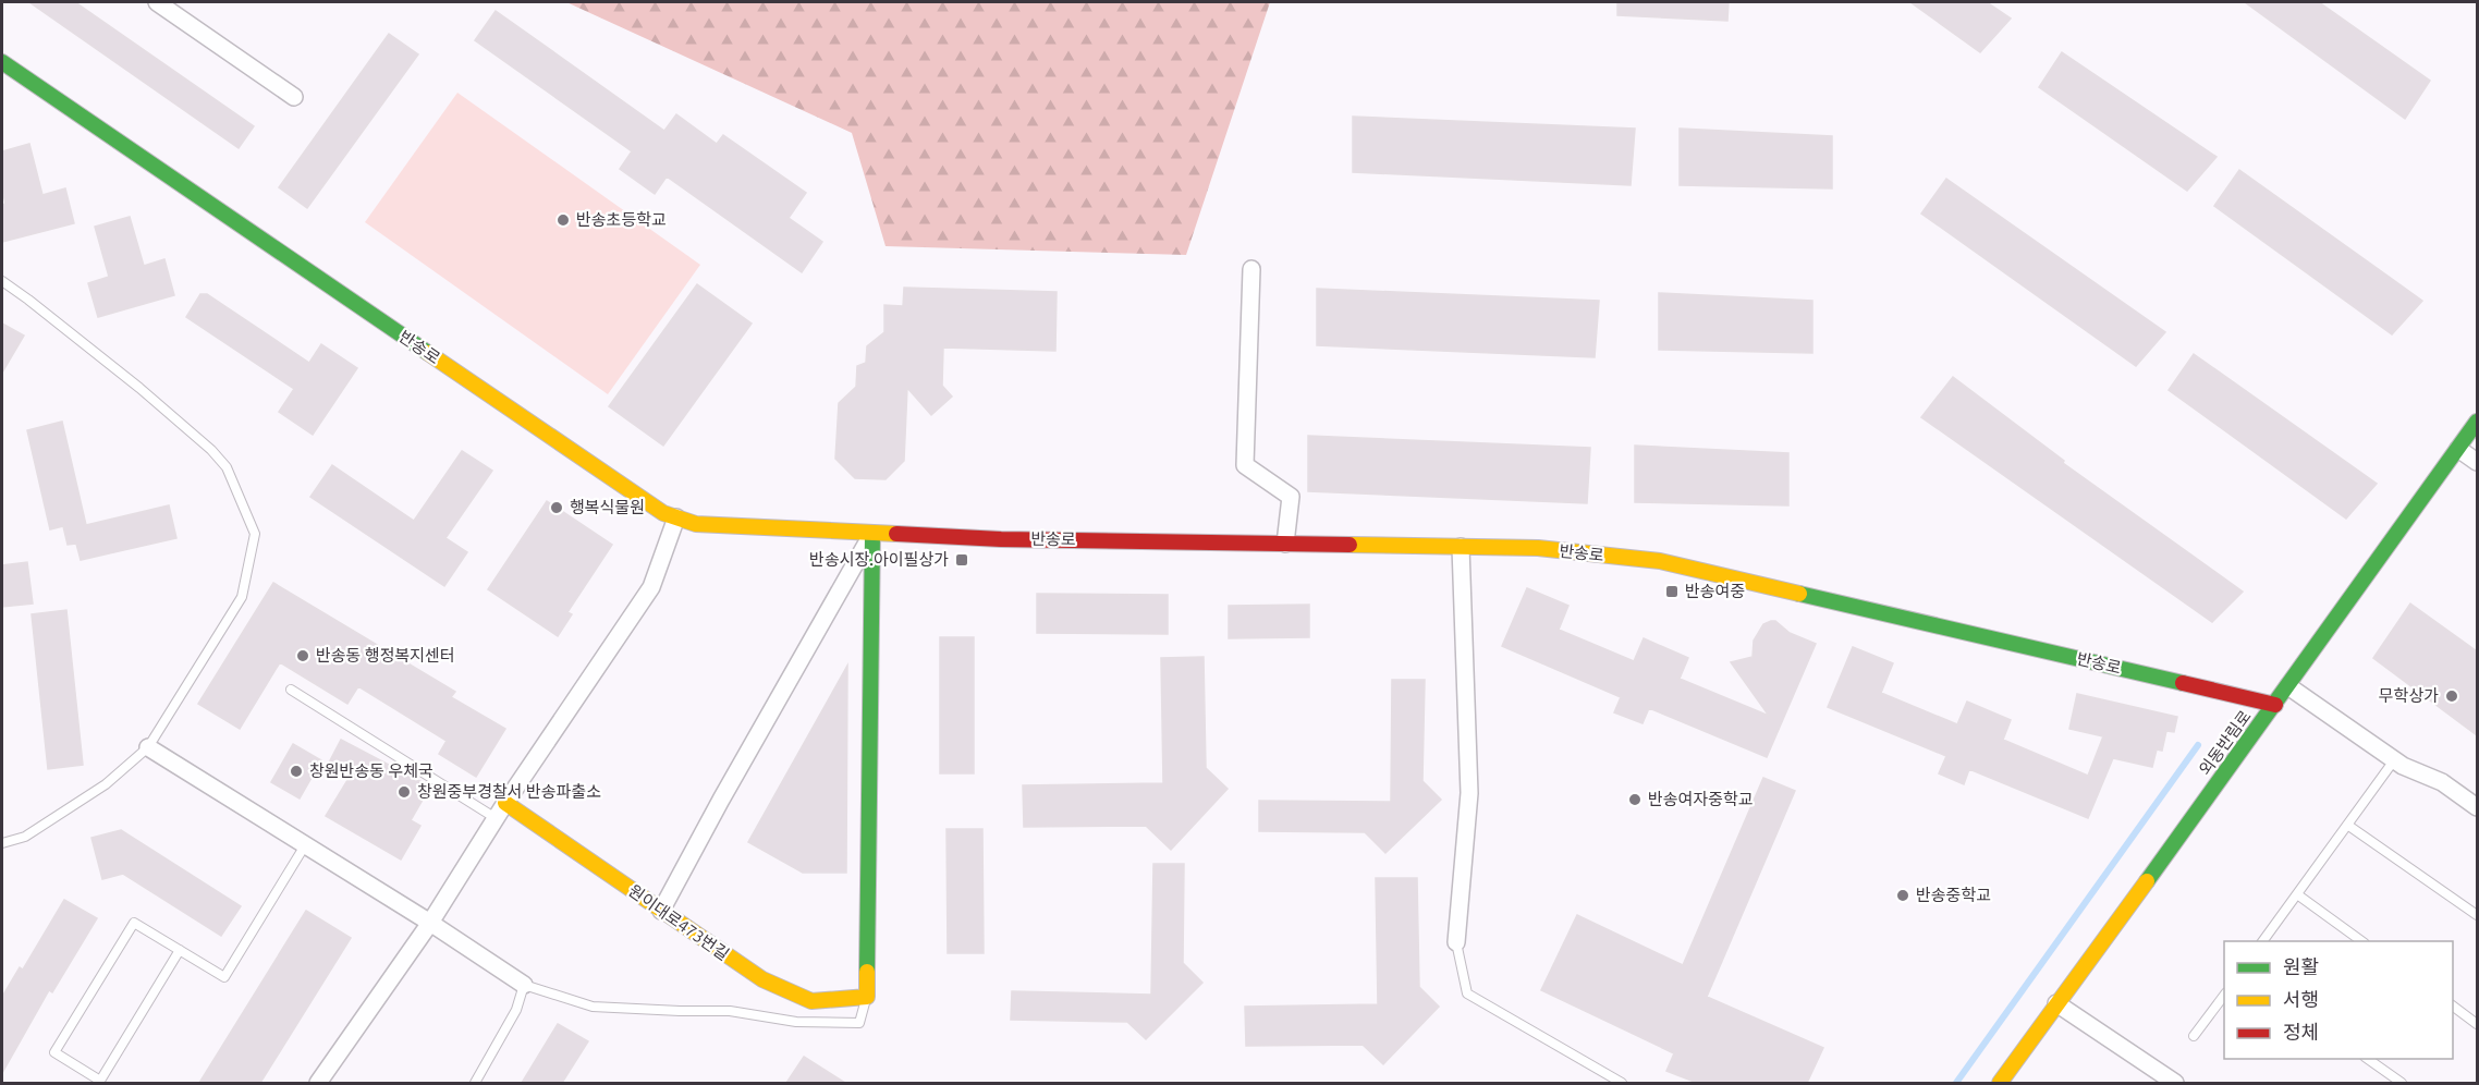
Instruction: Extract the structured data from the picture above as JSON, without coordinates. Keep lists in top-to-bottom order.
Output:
{
  "streets": {
    "street": ["반송로", "외동반림로", "원이대로473번길"]
  },
  "crossings": [
    ["반송로", "외동반림로"]
  ],
  "places": {
    "other": [
      "반송초등학교",
      "행복식물원",
      "반송동 행정복지센터",
      "무학상가",
      "창원반송동 우체국",
      "창원중부경찰서 반송파출소",
      "반송여자중학교",
      "반송중학교"
    ],
    "transit": ["반송시장.아이필상가", "반송여중"]
  },
  "legend": ["원활", "서행", "정체"]
}
